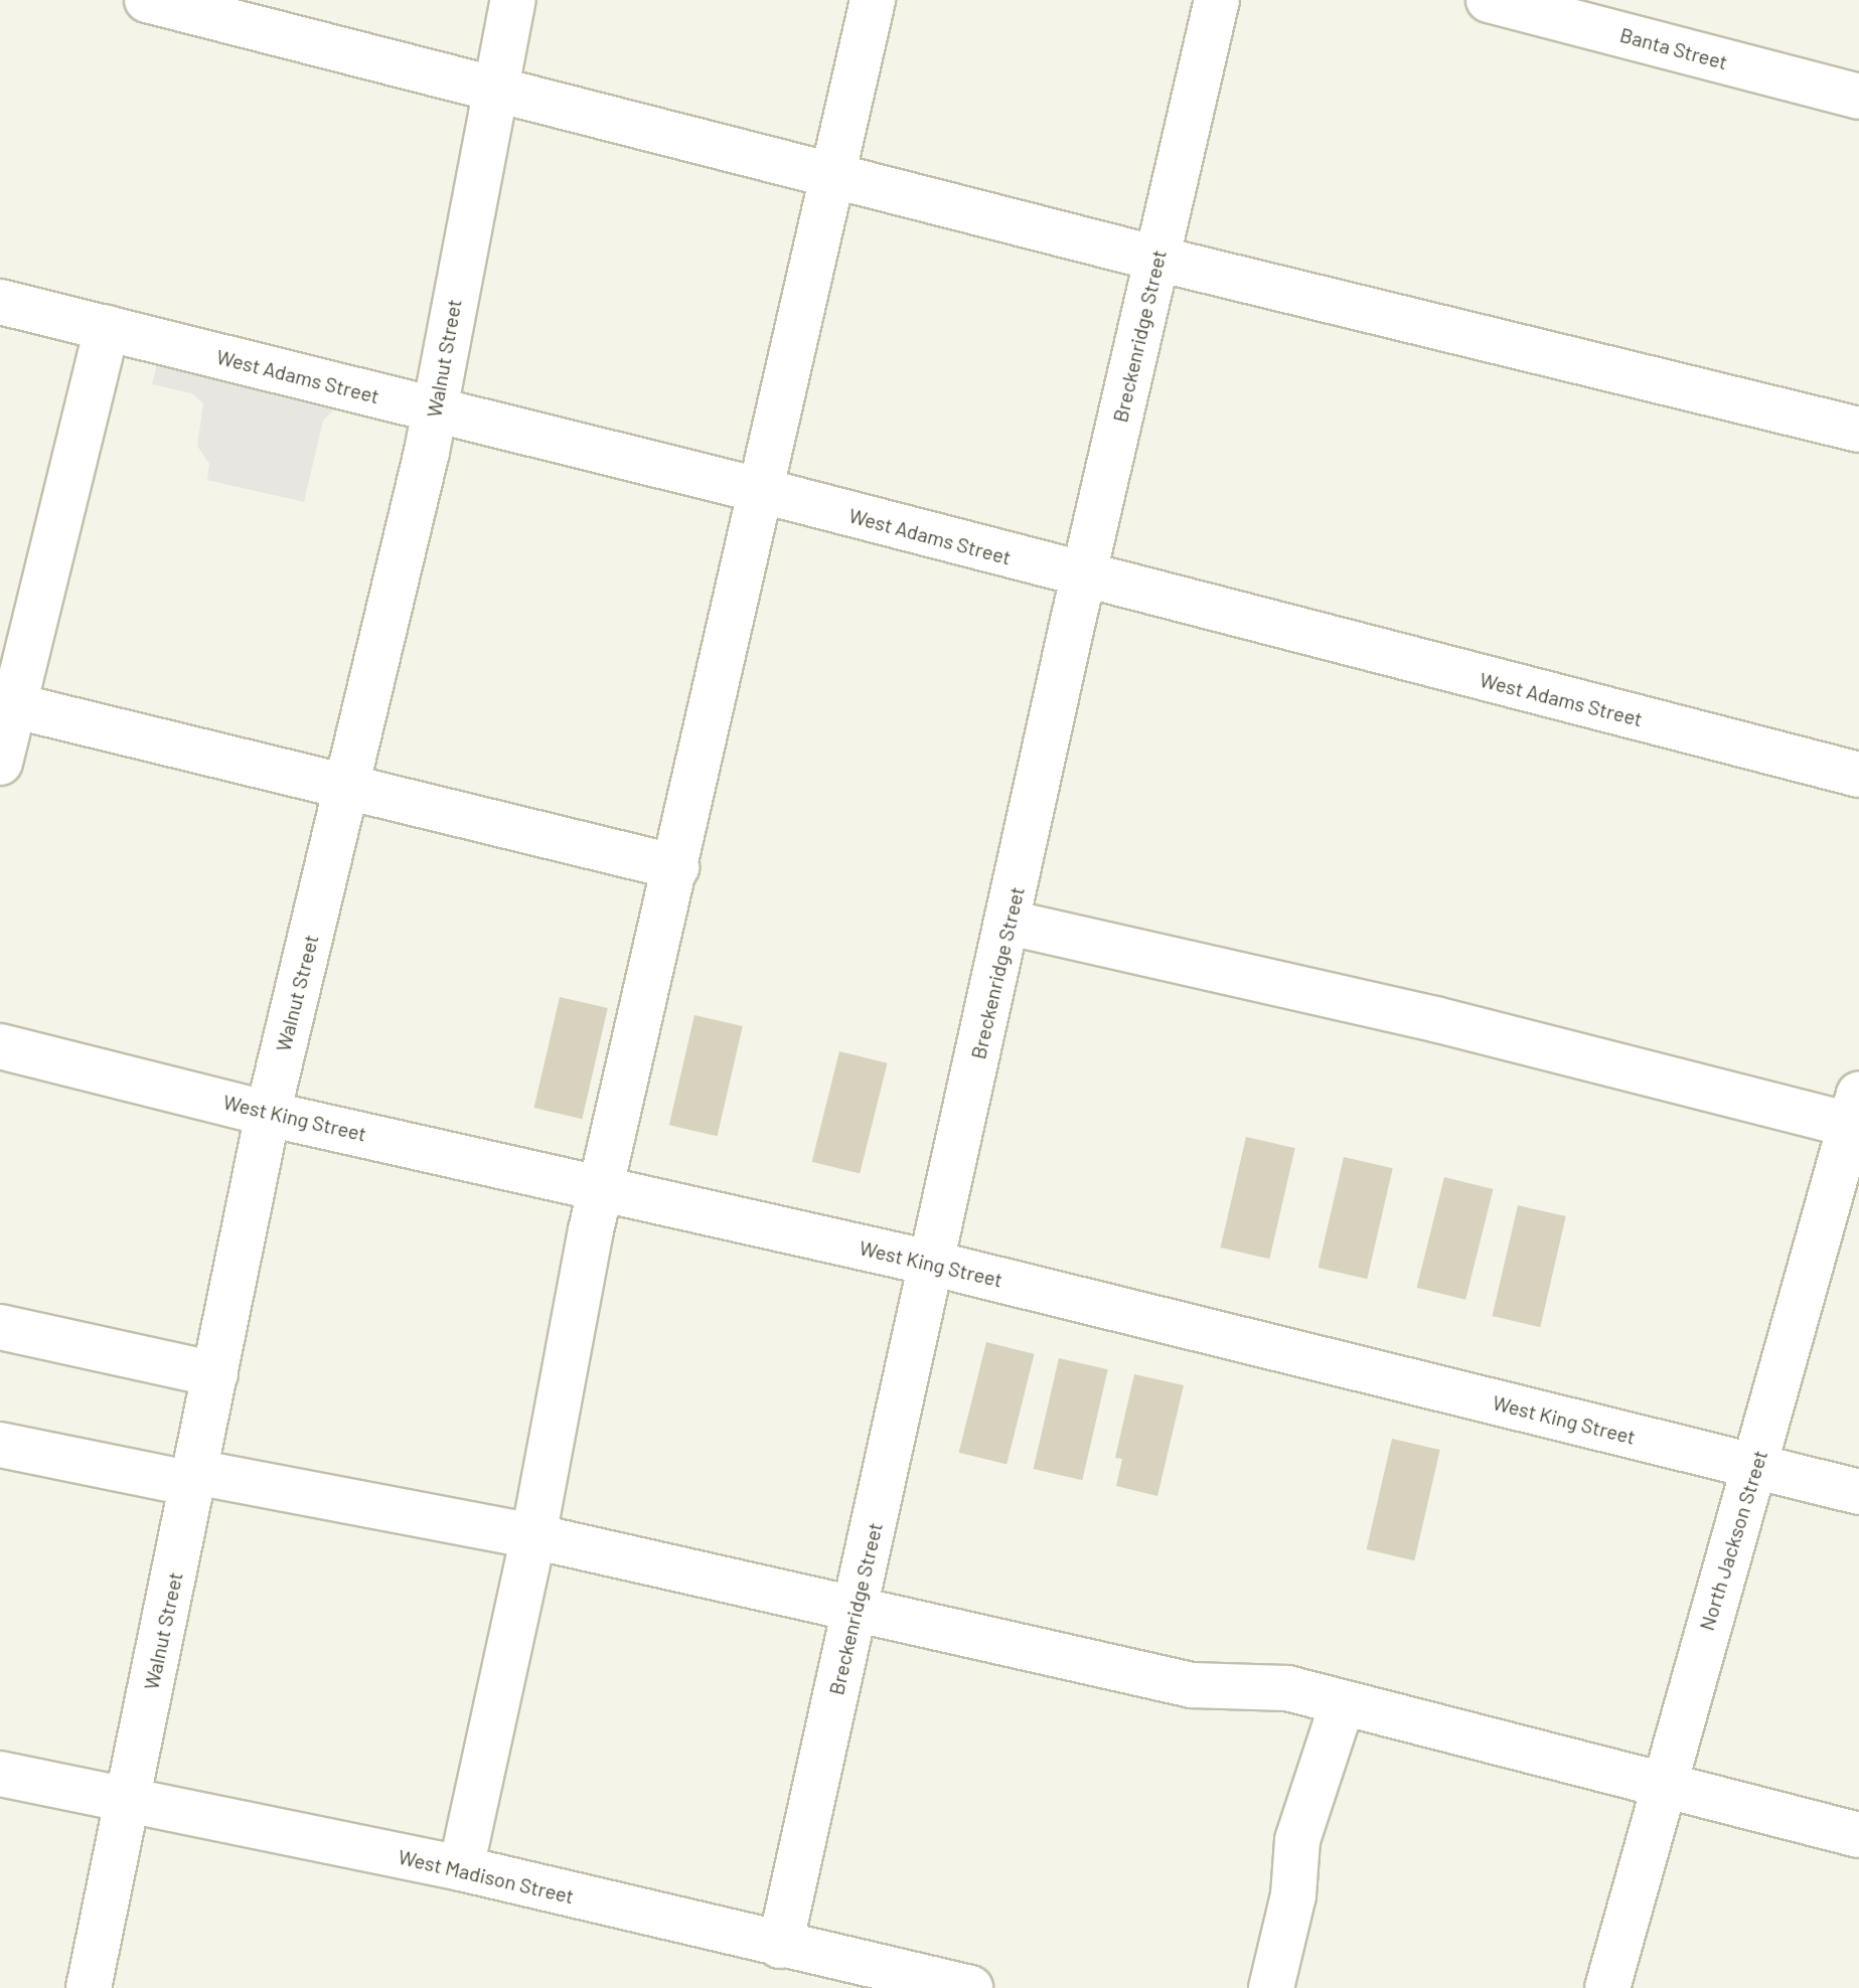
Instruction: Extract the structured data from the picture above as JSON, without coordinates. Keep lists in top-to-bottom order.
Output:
{
  "streets": {
    "street": [
      "Banta Street",
      "Breckenridge Street",
      "Walnut Street",
      "West Adams Street",
      "West King Street",
      "North Jackson Street",
      "West Madison Street"
    ]
  },
  "crossings": [
    ["Breckenridge Street", "West Adams Street"],
    ["Breckenridge Street", "West King Street"],
    ["Breckenridge Street", "West Madison Street"],
    ["Walnut Street", "West Adams Street"],
    ["Walnut Street", "West King Street"],
    ["Walnut Street", "West Madison Street"],
    ["West King Street", "North Jackson Street"]
  ]
}
